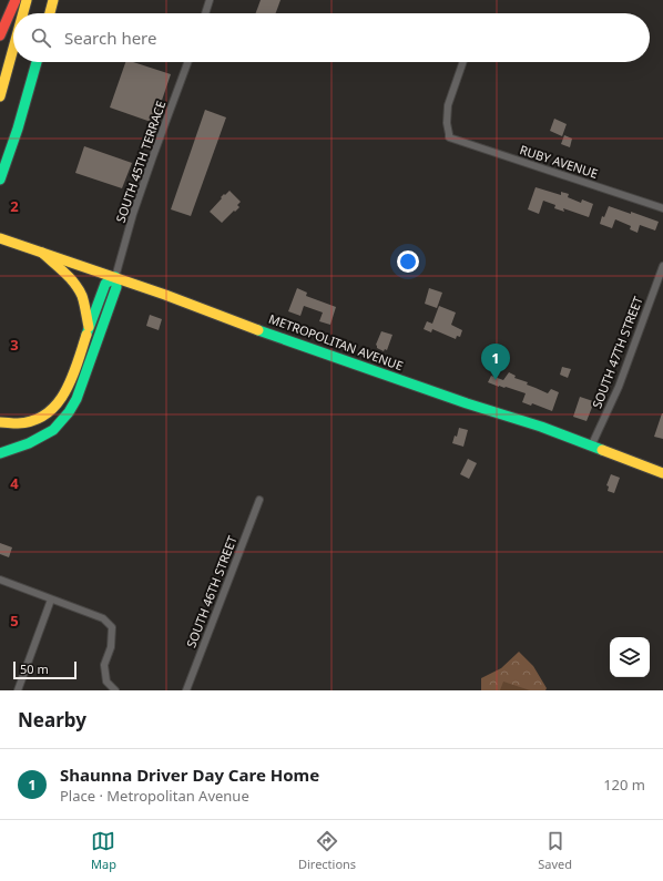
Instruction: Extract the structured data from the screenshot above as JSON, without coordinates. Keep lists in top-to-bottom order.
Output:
{
  "streets": {
    "main road": ["METROPOLITAN AVENUE"],
    "street": [
      "SOUTH 45TH TERRACE",
      "RUBY AVENUE",
      "SOUTH 47TH STREET",
      "SOUTH 46TH STREET"
    ]
  },
  "crossings": [
    ["SOUTH 45TH TERRACE", "METROPOLITAN AVENUE"],
    ["METROPOLITAN AVENUE", "SOUTH 47TH STREET"]
  ],
  "scale_bar": "50 m",
  "page": {
    "search": "Search here",
    "pins": "1",
    "scale": "50 m",
    "heading": "Nearby",
    "list": [
      {
        "mark": "1",
        "name": "Shaunna Driver Day Care Home",
        "note": "Place · Metropolitan Avenue",
        "value": "120 m"
      }
    ],
    "nav": ["Map", "Directions", "Saved"]
  },
  "grid": {
    "rows": [
      "2",
      "3",
      "4",
      "5"
    ]
  }
}
